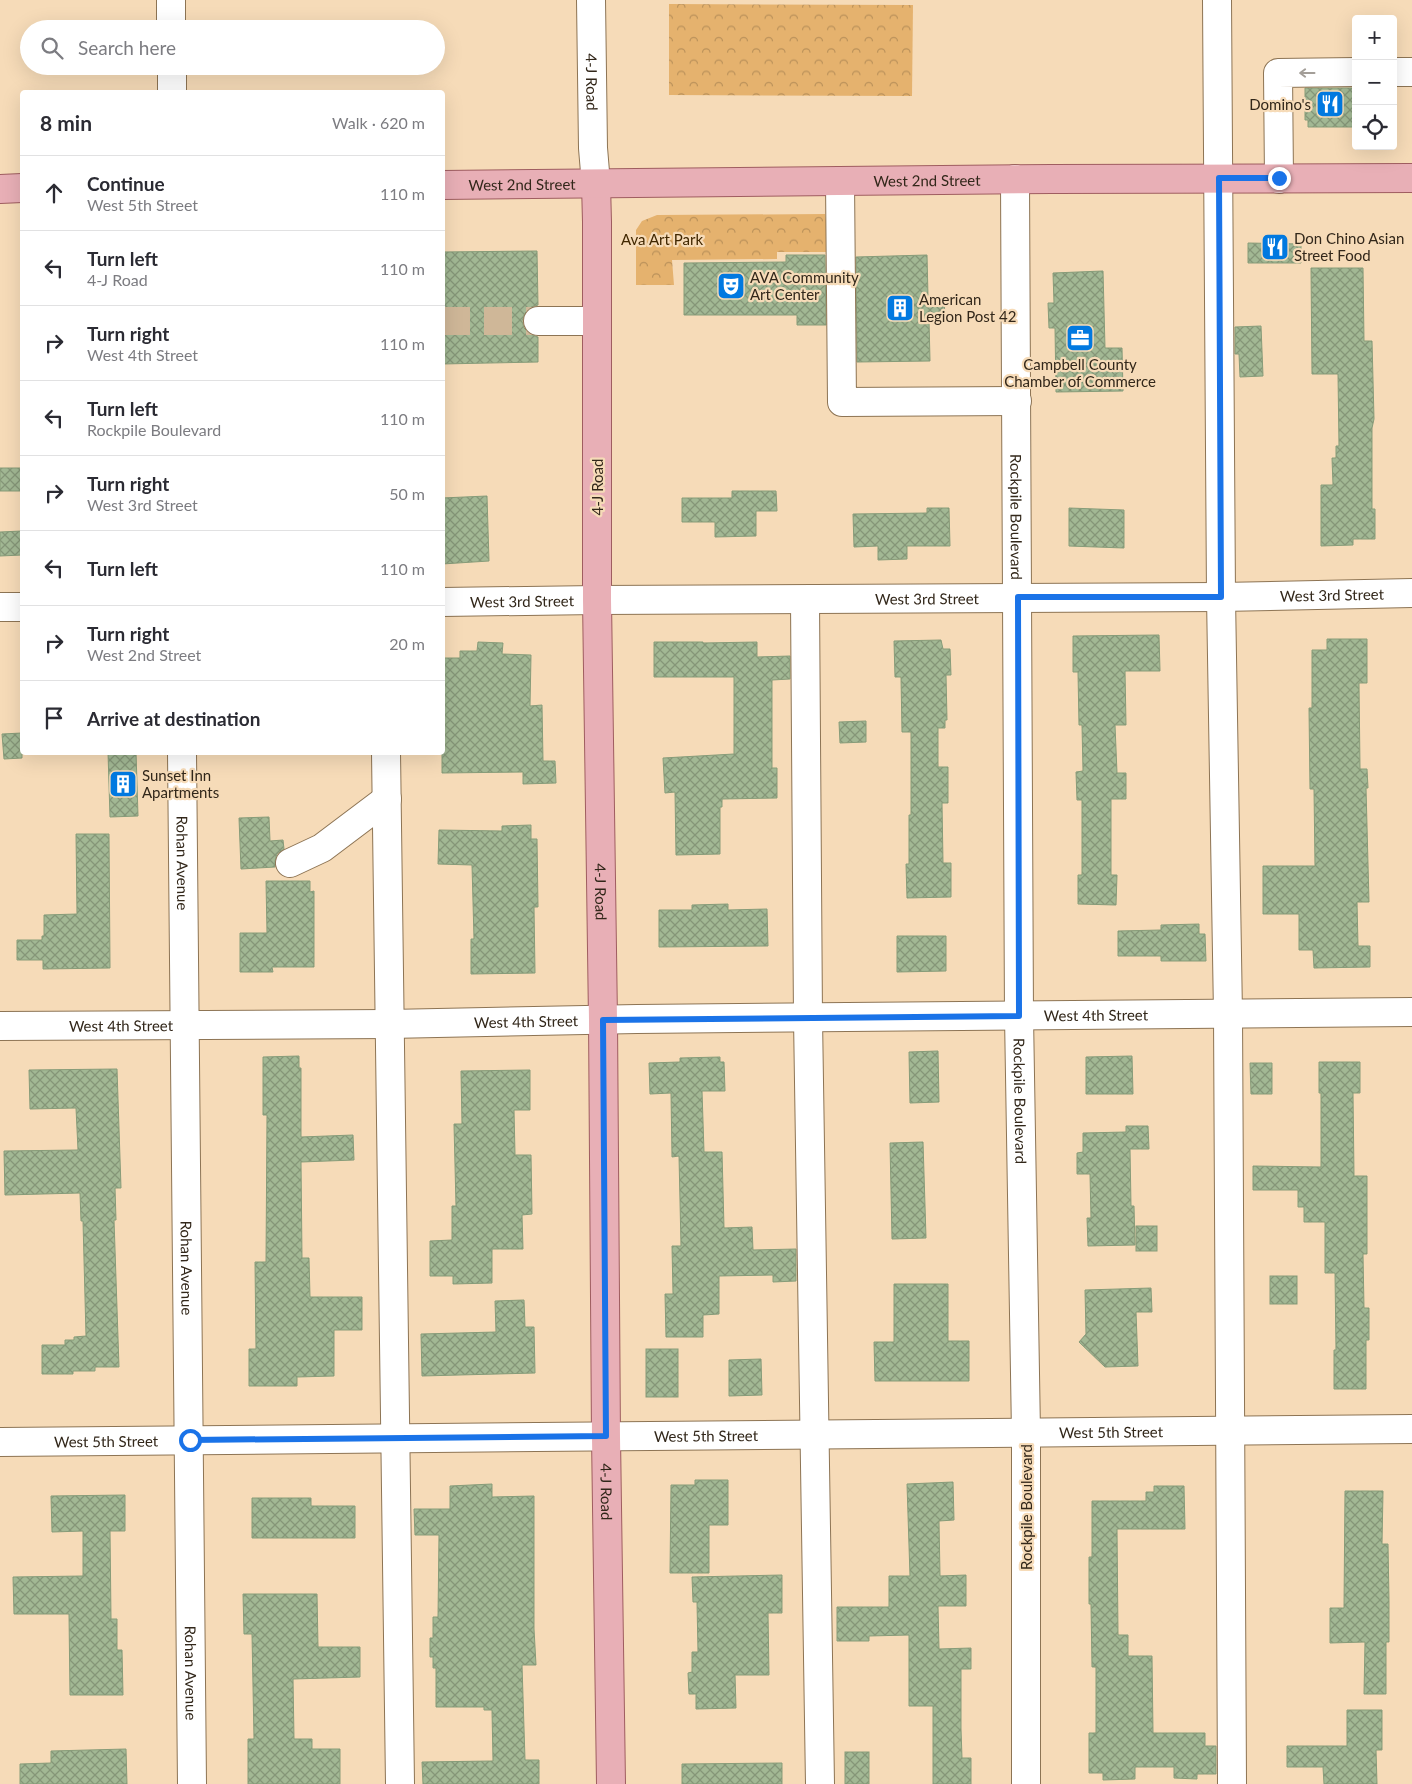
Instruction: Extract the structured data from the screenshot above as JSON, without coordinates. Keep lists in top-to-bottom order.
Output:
{
  "streets": {
    "main road": ["4-J Road", "West 2nd Street"],
    "street": [
      "Rockpile Boulevard",
      "West 3rd Street",
      "Rohan Avenue",
      "West 4th Street",
      "West 5th Street"
    ]
  },
  "crossings": [
    ["4-J Road", "West 2nd Street"],
    ["4-J Road", "West 3rd Street"],
    ["4-J Road", "West 4th Street"],
    ["4-J Road", "West 5th Street"],
    ["West 2nd Street", "Rockpile Boulevard"],
    ["Rockpile Boulevard", "West 3rd Street"],
    ["Rockpile Boulevard", "West 4th Street"],
    ["Rockpile Boulevard", "West 5th Street"],
    ["Rohan Avenue", "West 4th Street"],
    ["Rohan Avenue", "West 5th Street"]
  ],
  "parks": ["Ava Art Park"],
  "places": {
    "restaurant": ["Domino's", "Don Chino Asian Street Food"],
    "theatre": ["AVA Community Art Center"],
    "building": ["American Legion Post 42", "Sunset Inn Apartments"],
    "office": ["Campbell County Chamber of Commerce"]
  },
  "page": {
    "map_buttons": ["+", "−"],
    "search": "Search here",
    "heading": ["8 min", "Walk · 620 m"],
    "list": [
      ["Continue", "West 5th Street", "110 m"],
      ["Turn left", "4-J Road", "110 m"],
      ["Turn right", "West 4th Street", "110 m"],
      ["Turn left", "Rockpile Boulevard", "110 m"],
      ["Turn right", "West 3rd Street", "50 m"],
      ["Turn left", "110 m"],
      ["Turn right", "West 2nd Street", "20 m"],
      "Arrive at destination"
    ]
  }
}
